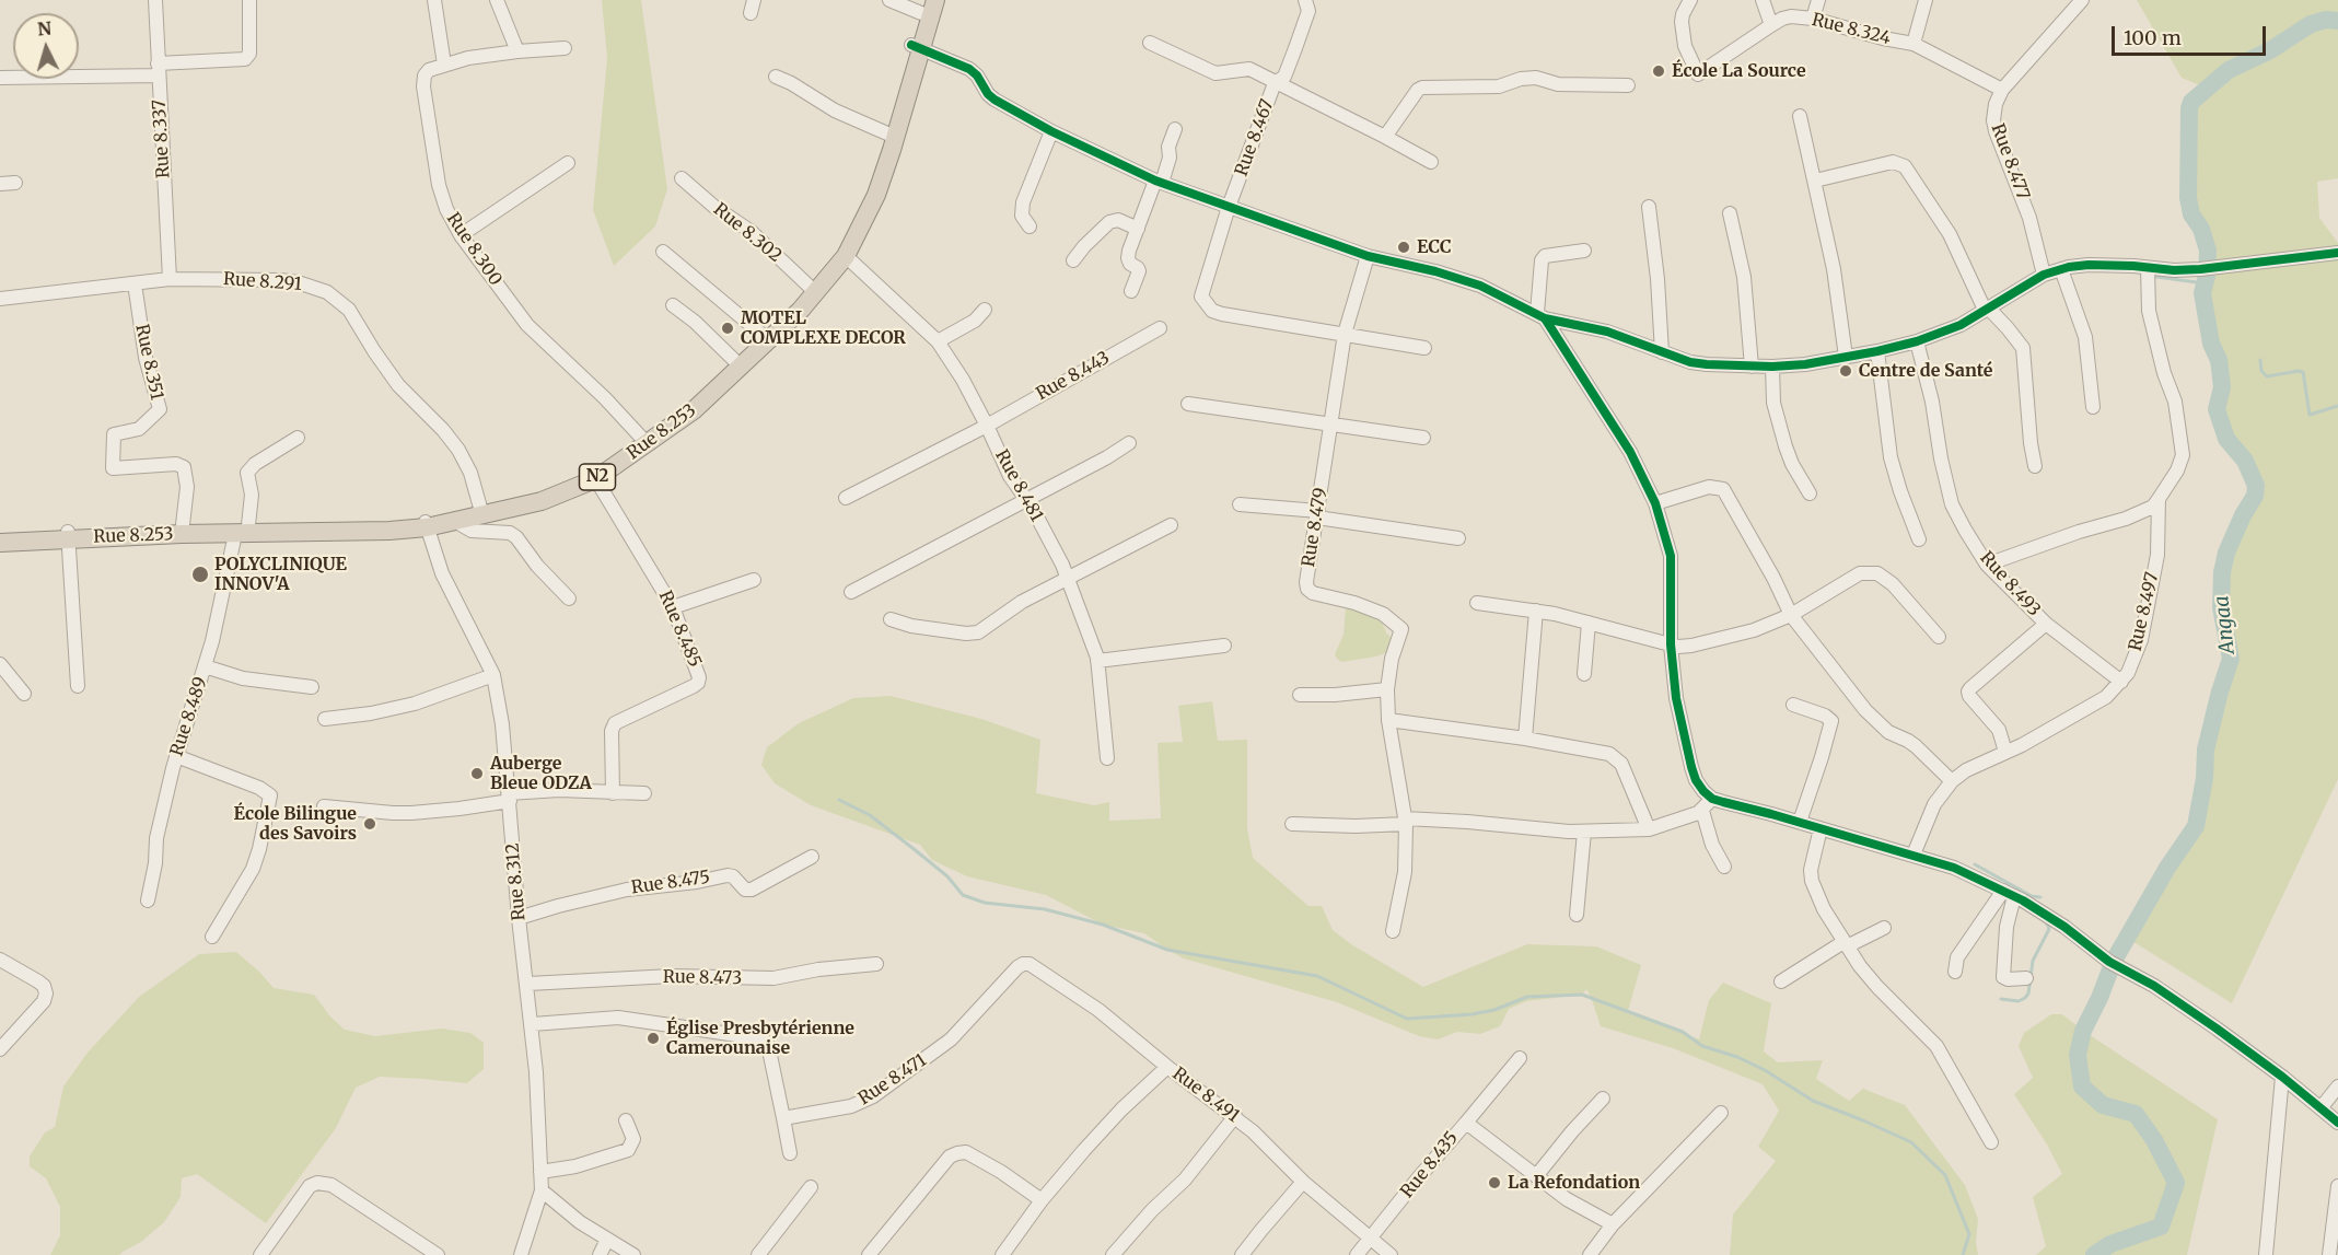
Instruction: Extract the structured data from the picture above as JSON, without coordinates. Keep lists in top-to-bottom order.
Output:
{
  "streets": {
    "highway": ["Rue 8.253", "N2"],
    "street": [
      "Rue 8.324",
      "Rue 8.467",
      "Rue 8.337",
      "Rue 8.477",
      "Rue 8.302",
      "Rue 8.300",
      "Rue 8.291",
      "Rue 8.351",
      "Rue 8.443",
      "Rue 8.481",
      "Rue 8.479",
      "Rue 8.493",
      "Rue 8.497",
      "Rue 8.485",
      "Rue 8.489",
      "Rue 8.312",
      "Rue 8.475",
      "Rue 8.473",
      "Rue 8.471",
      "Rue 8.491",
      "Rue 8.435"
    ]
  },
  "crossings": [
    ["Rue 8.324", "Rue 8.477"],
    ["Rue 8.467", "Rue 8.479"],
    ["Rue 8.337", "Rue 8.291"],
    ["Rue 8.302", "Rue 8.253"],
    ["Rue 8.300", "Rue 8.253"],
    ["Rue 8.291", "Rue 8.351"],
    ["Rue 8.291", "Rue 8.253"],
    ["Rue 8.351", "Rue 8.253"],
    ["Rue 8.443", "Rue 8.481"],
    ["Rue 8.253", "Rue 8.481"],
    ["Rue 8.253", "Rue 8.485"],
    ["Rue 8.253", "Rue 8.489"],
    ["Rue 8.253", "Rue 8.312"],
    ["Rue 8.493", "Rue 8.497"],
    ["Rue 8.312", "Rue 8.475"],
    ["Rue 8.312", "Rue 8.473"],
    ["Rue 8.471", "Rue 8.491"],
    ["Rue 8.491", "Rue 8.435"]
  ],
  "water": ["Angaa"],
  "places": [
    "École La Source",
    "ECC",
    "MOTEL COMPLEXE DECOR",
    "Centre de Santé",
    "POLYCLINIQUE INNOV'A",
    "Auberge Bleue ODZA",
    "École Bilingue des Savoirs",
    "Église Presbytérienne Camerounaise",
    "La Refondation"
  ],
  "scale_bar": "100 m",
  "north": "top"
}
